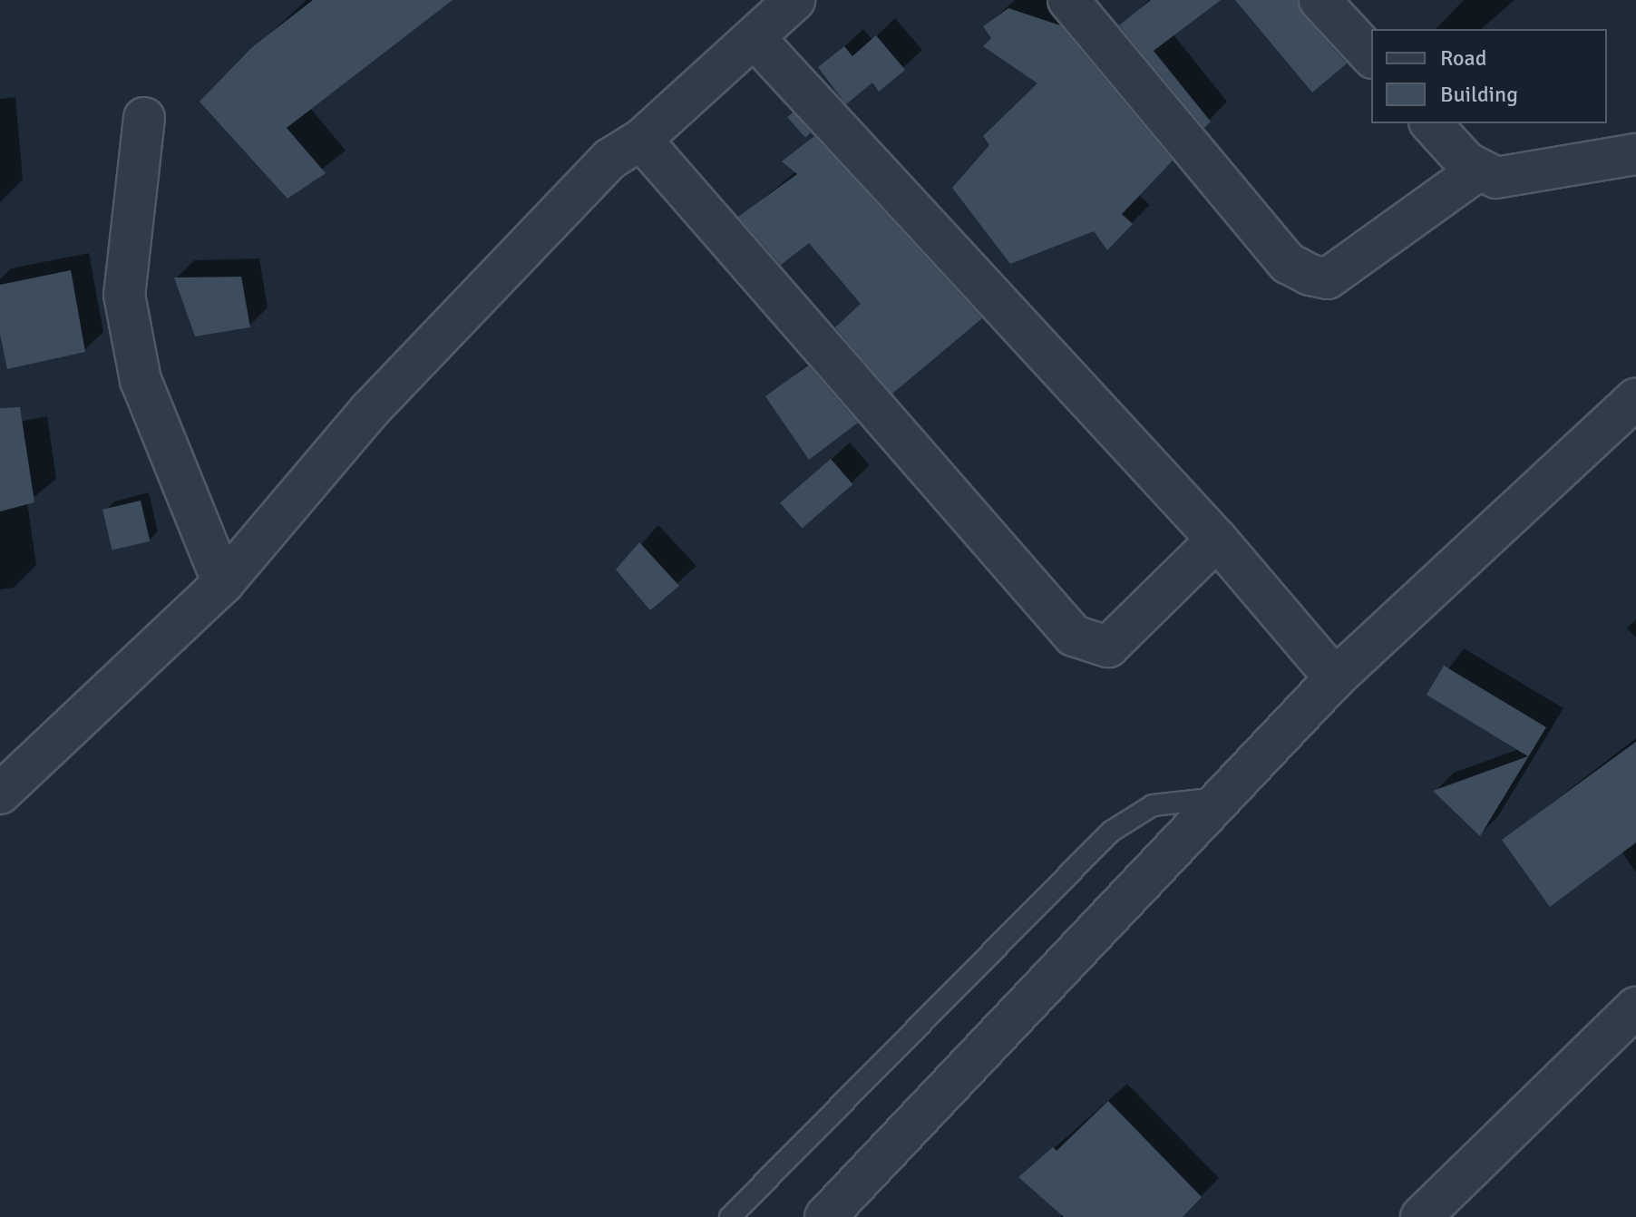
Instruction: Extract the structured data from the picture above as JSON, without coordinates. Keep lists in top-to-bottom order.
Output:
{
  "legend": ["Road", "Building"]
}
